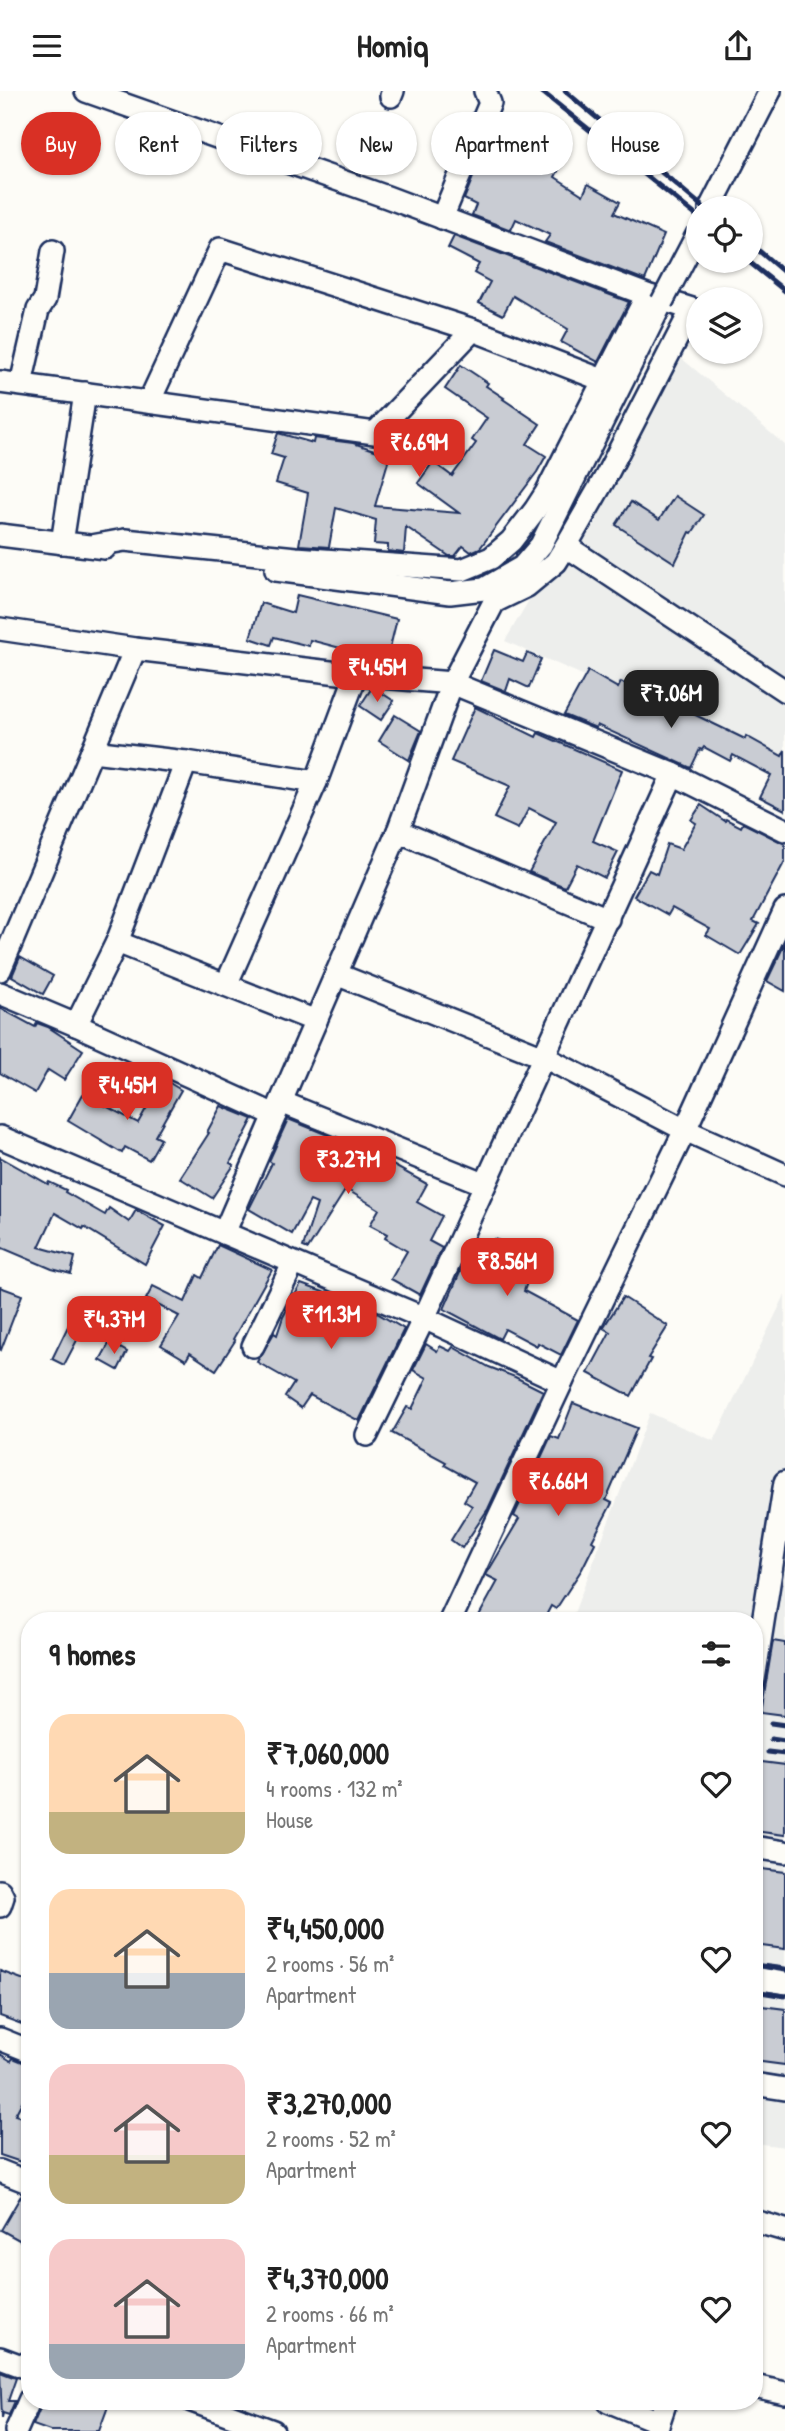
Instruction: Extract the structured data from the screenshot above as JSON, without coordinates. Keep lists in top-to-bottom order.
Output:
{
  "page": {
    "header": "Homiq",
    "chip": [
      "Buy",
      "Rent",
      "Filters",
      "New",
      "Apartment",
      "House"
    ],
    "price": [
      "₹6.69M",
      "₹4.45M",
      "₹7.06M",
      "₹4.45M",
      "₹3.27M",
      "₹8.56M",
      "₹11.3M",
      "₹4.37M",
      "₹6.66M"
    ],
    "heading": "9 homes",
    "list": [
      {
        "name": "₹7,060,000",
        "note": "4 rooms · 132 m² · House"
      },
      {
        "name": "₹4,450,000",
        "note": "2 rooms · 56 m² · Apartment"
      },
      {
        "name": "₹3,270,000",
        "note": "2 rooms · 52 m² · Apartment"
      },
      {
        "name": "₹4,370,000",
        "note": "2 rooms · 66 m² · Apartment"
      }
    ]
  }
}
